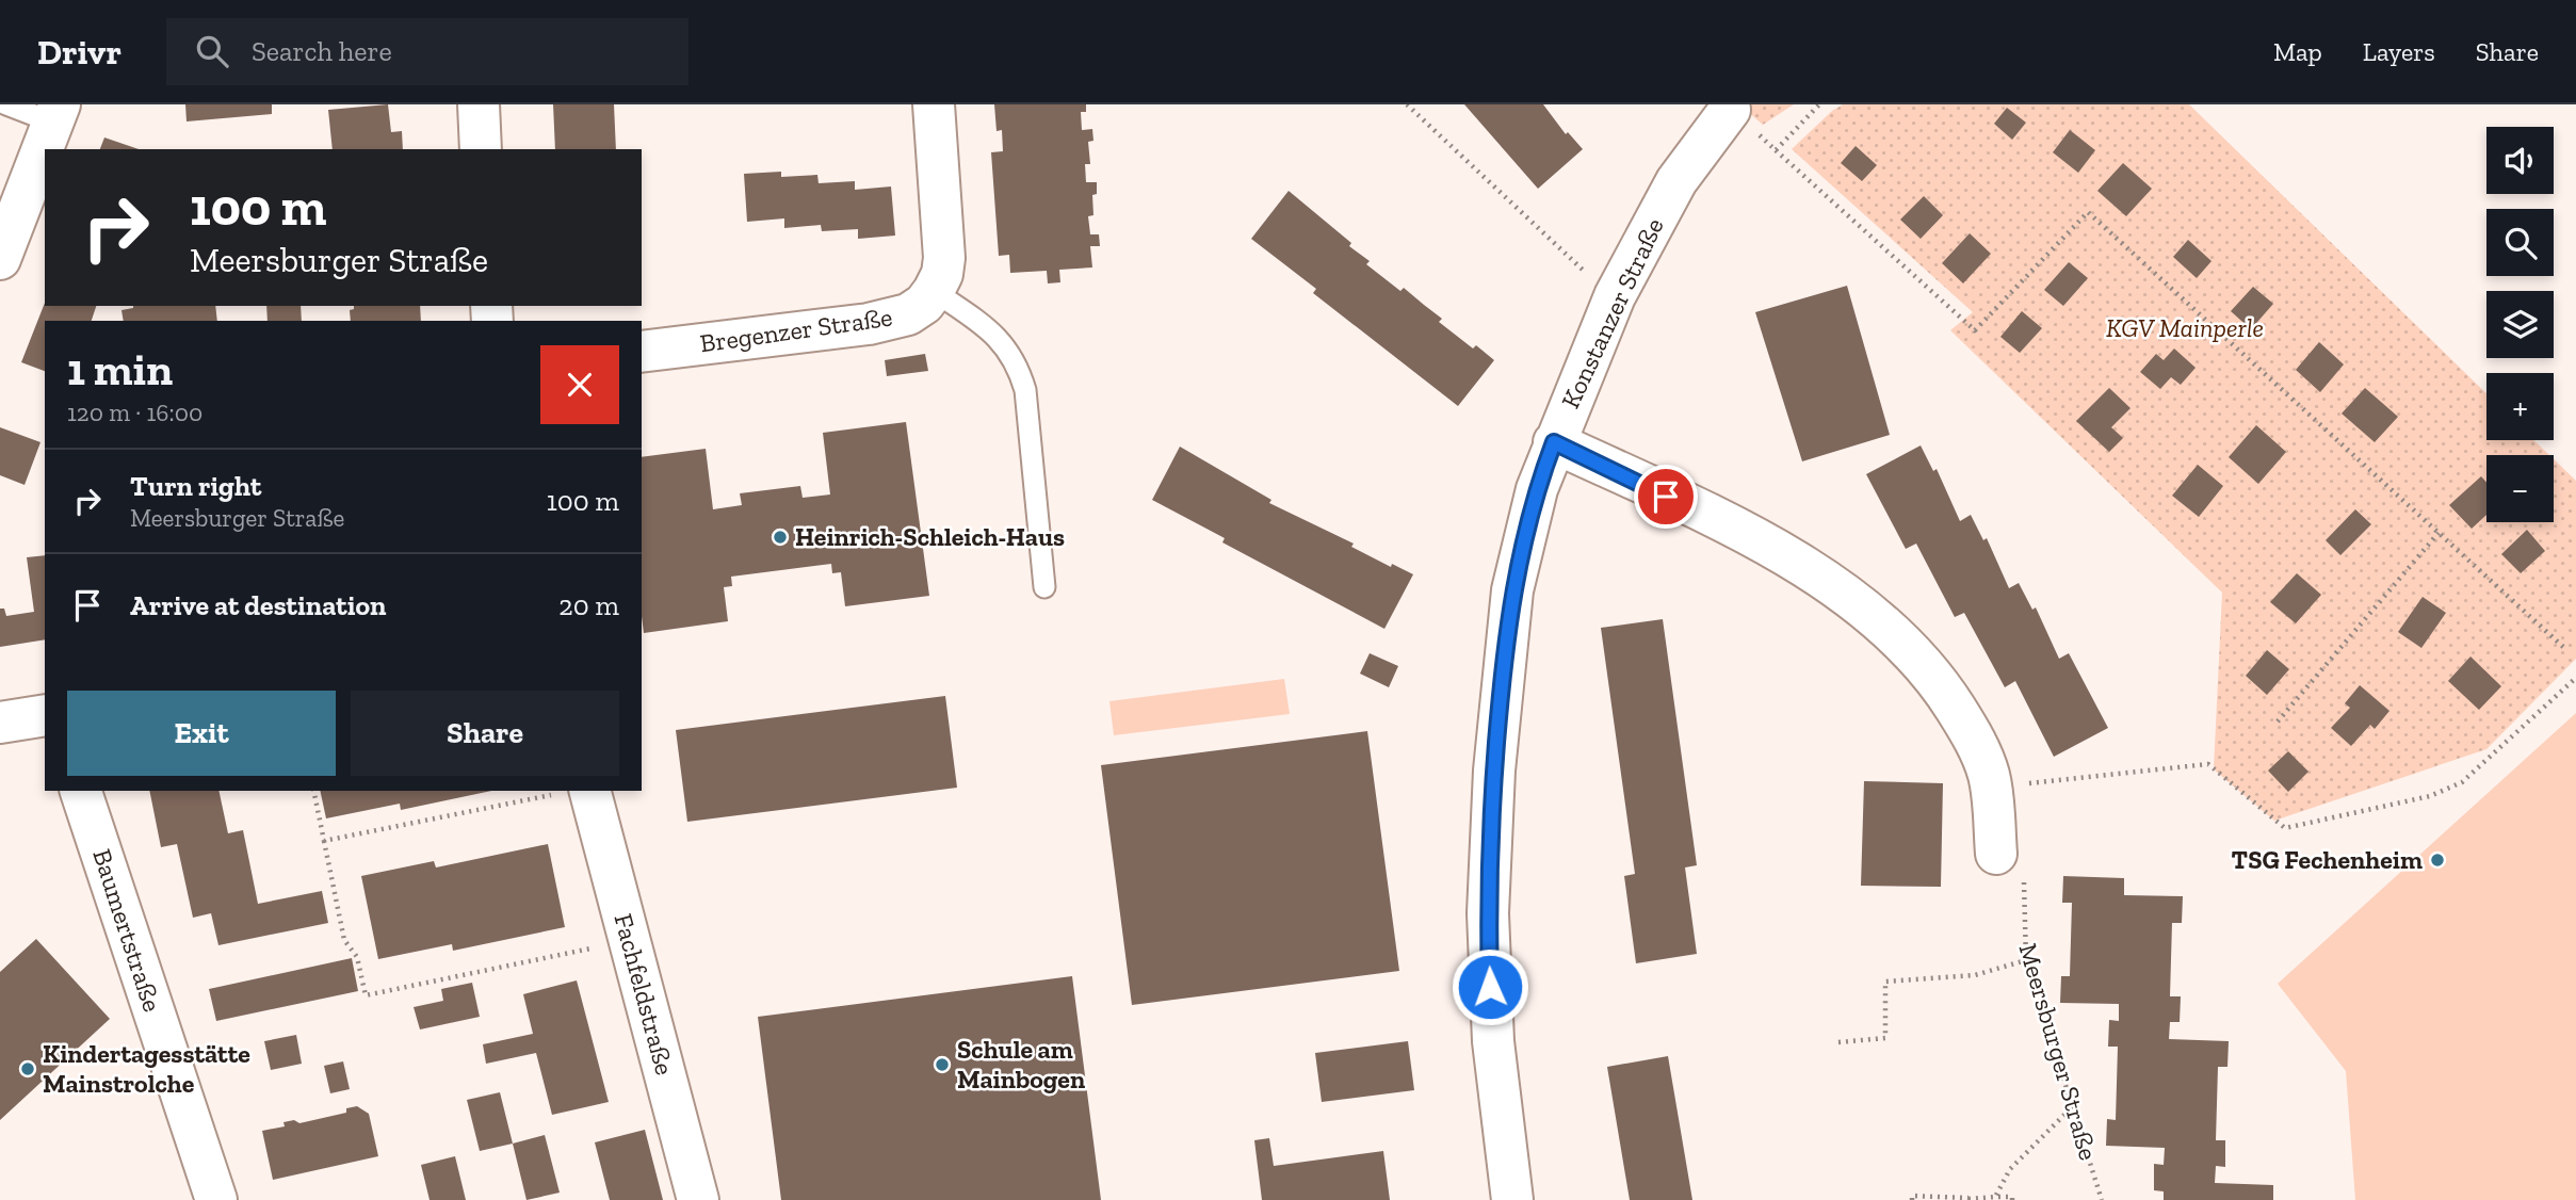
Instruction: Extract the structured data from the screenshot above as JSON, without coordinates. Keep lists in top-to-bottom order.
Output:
{
  "streets": {
    "street": [
      "Konstanzer Straße",
      "Bregenzer Straße",
      "Baumertstraße",
      "Fachfeldstraße"
    ],
    "path": ["Meersburger Straße"]
  },
  "parks": ["KGV Mainperle"],
  "places": [
    "Heinrich-Schleich-Haus",
    "TSG Fechenheim",
    "Schule am Mainbogen",
    "Kindertagesstätte Mainstrolche"
  ],
  "page": {
    "header": "Drivr",
    "search": "Search here",
    "nav": ["Map", "Layers", "Share"],
    "map_buttons": ["+", "−"],
    "turn": ["100 m", "Meersburger Straße"],
    "heading": ["1 min", "120 m · 16:00"],
    "list": [
      {
        "name": "Turn right",
        "note": "Meersburger Straße",
        "value": "100 m"
      },
      {
        "name": "Arrive at destination",
        "value": "20 m"
      }
    ],
    "buttons": ["Exit", "Share"]
  }
}
